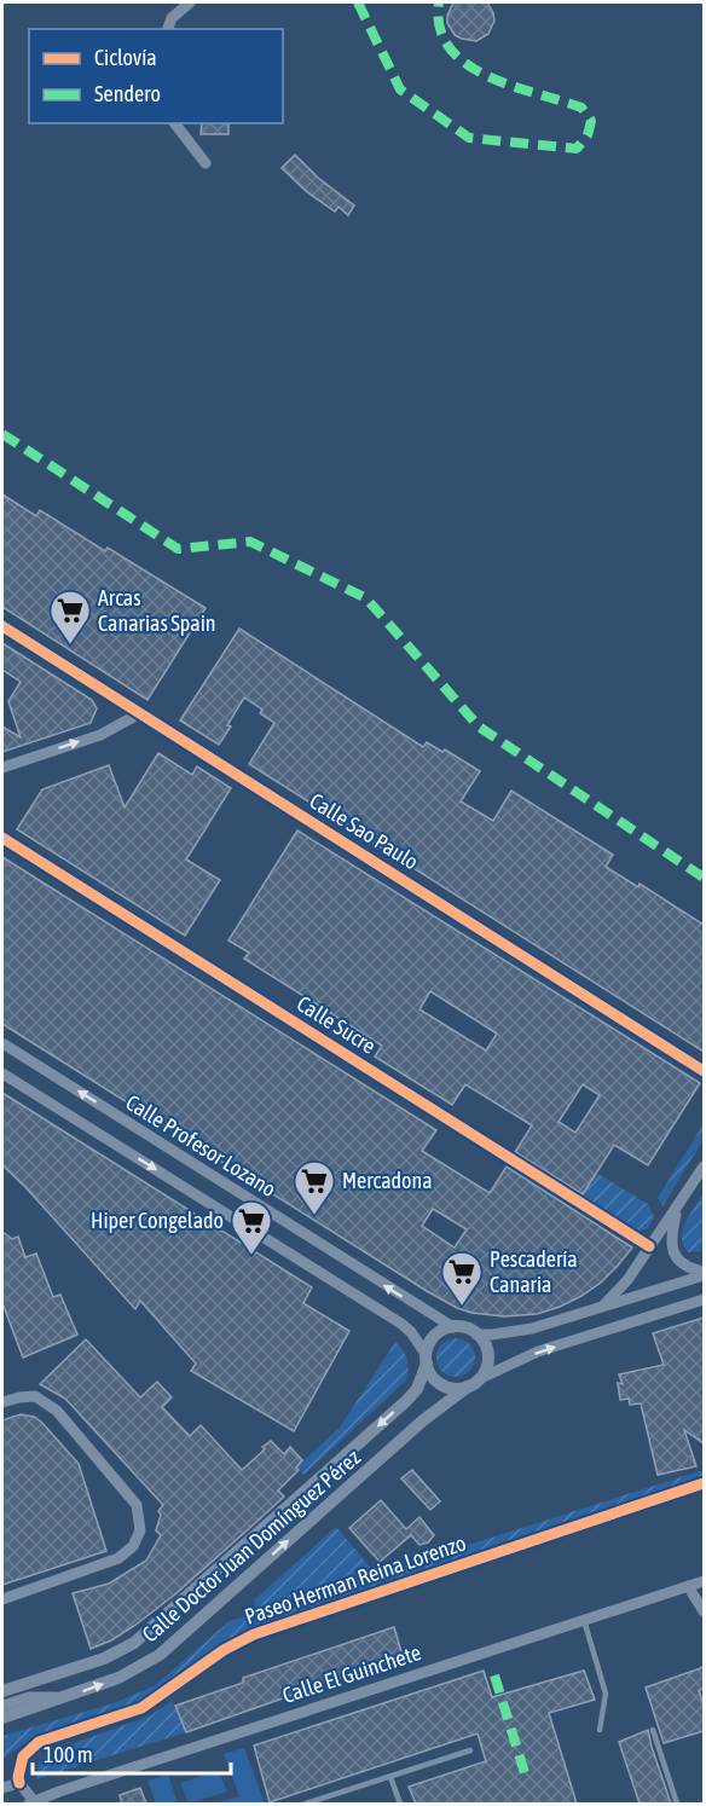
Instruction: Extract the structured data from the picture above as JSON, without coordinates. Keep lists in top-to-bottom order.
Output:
{
  "streets": {
    "street": [
      "Calle Sao Paulo",
      "Calle Sucre",
      "Calle Profesor Lozano",
      "Calle Doctor Juan Domínguez Pérez",
      "Paseo Herman Reina Lorenzo",
      "Calle El Guinchete"
    ]
  },
  "crossings": [
    ["Calle Profesor Lozano", "Calle Doctor Juan Domínguez Pérez"]
  ],
  "places": {
    "supermarket": [
      "Arcas Canarias Spain",
      "Mercadona",
      "Hiper Congelado",
      "Pescadería Canaria"
    ]
  },
  "legend": ["Ciclovía", "Sendero"],
  "scale_bar": "100 m"
}
